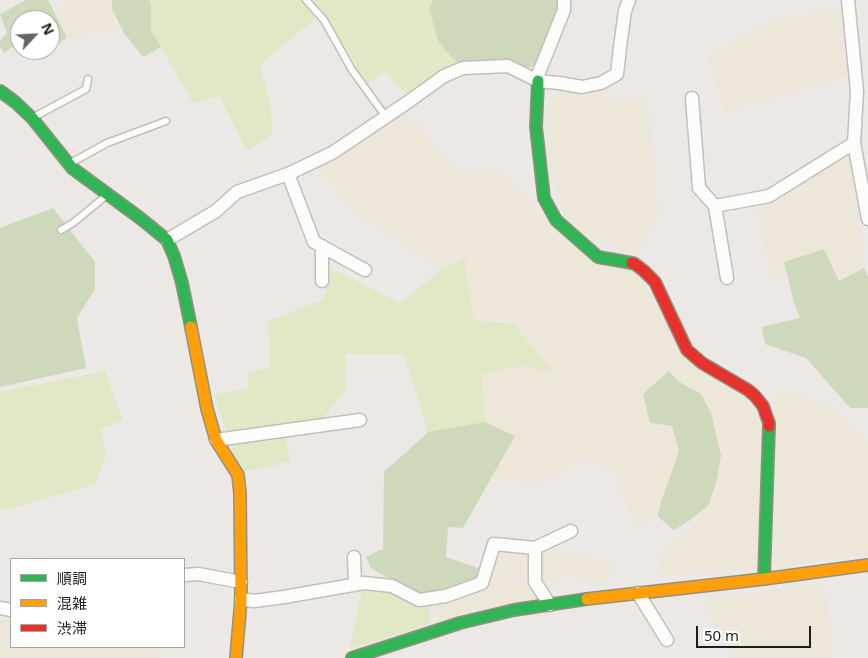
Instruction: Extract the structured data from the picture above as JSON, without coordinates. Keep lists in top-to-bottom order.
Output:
{
  "legend": ["順調", "混雑", "渋滞"],
  "scale_bar": "50 m",
  "north": "top right"
}
